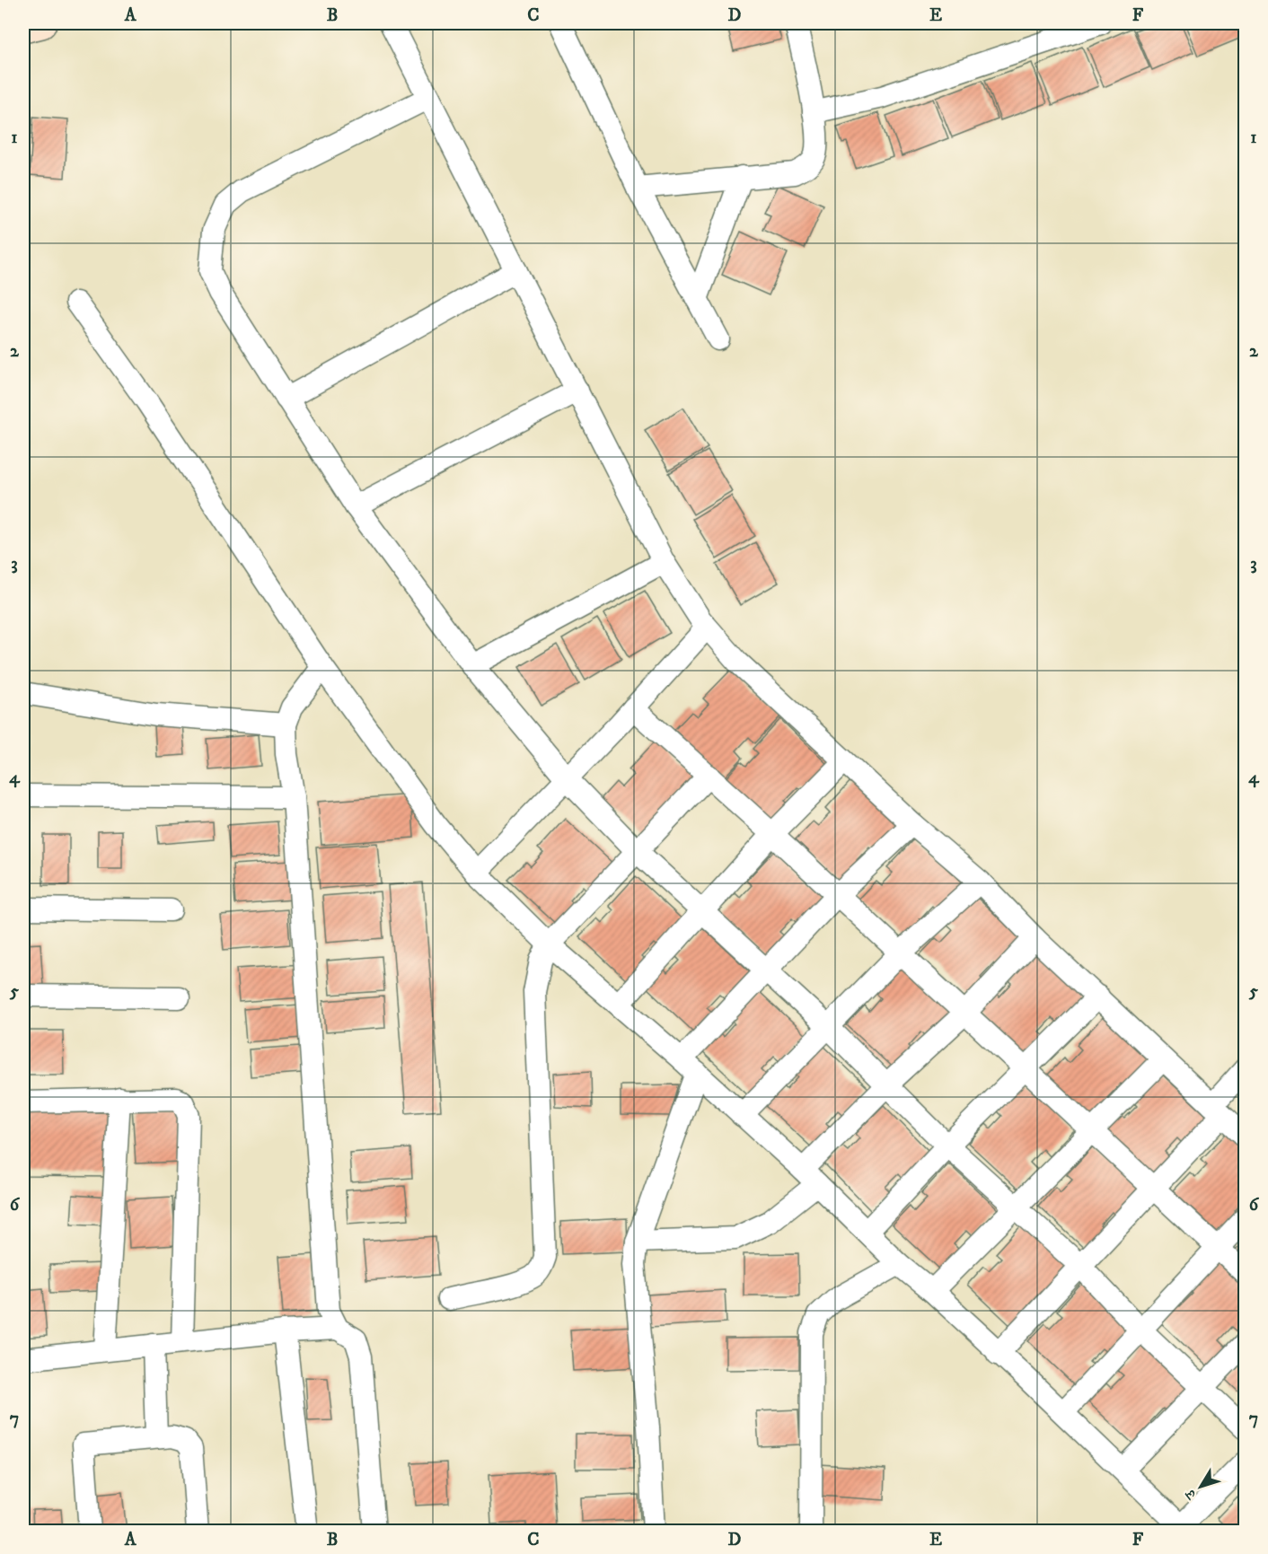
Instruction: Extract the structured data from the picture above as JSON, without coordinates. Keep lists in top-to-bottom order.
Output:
{
  "north": "bottom left",
  "grid": {
    "columns": [
      "A",
      "B",
      "C",
      "D",
      "E",
      "F"
    ],
    "rows": [
      "1",
      "2",
      "3",
      "4",
      "5",
      "6",
      "7"
    ]
  }
}
